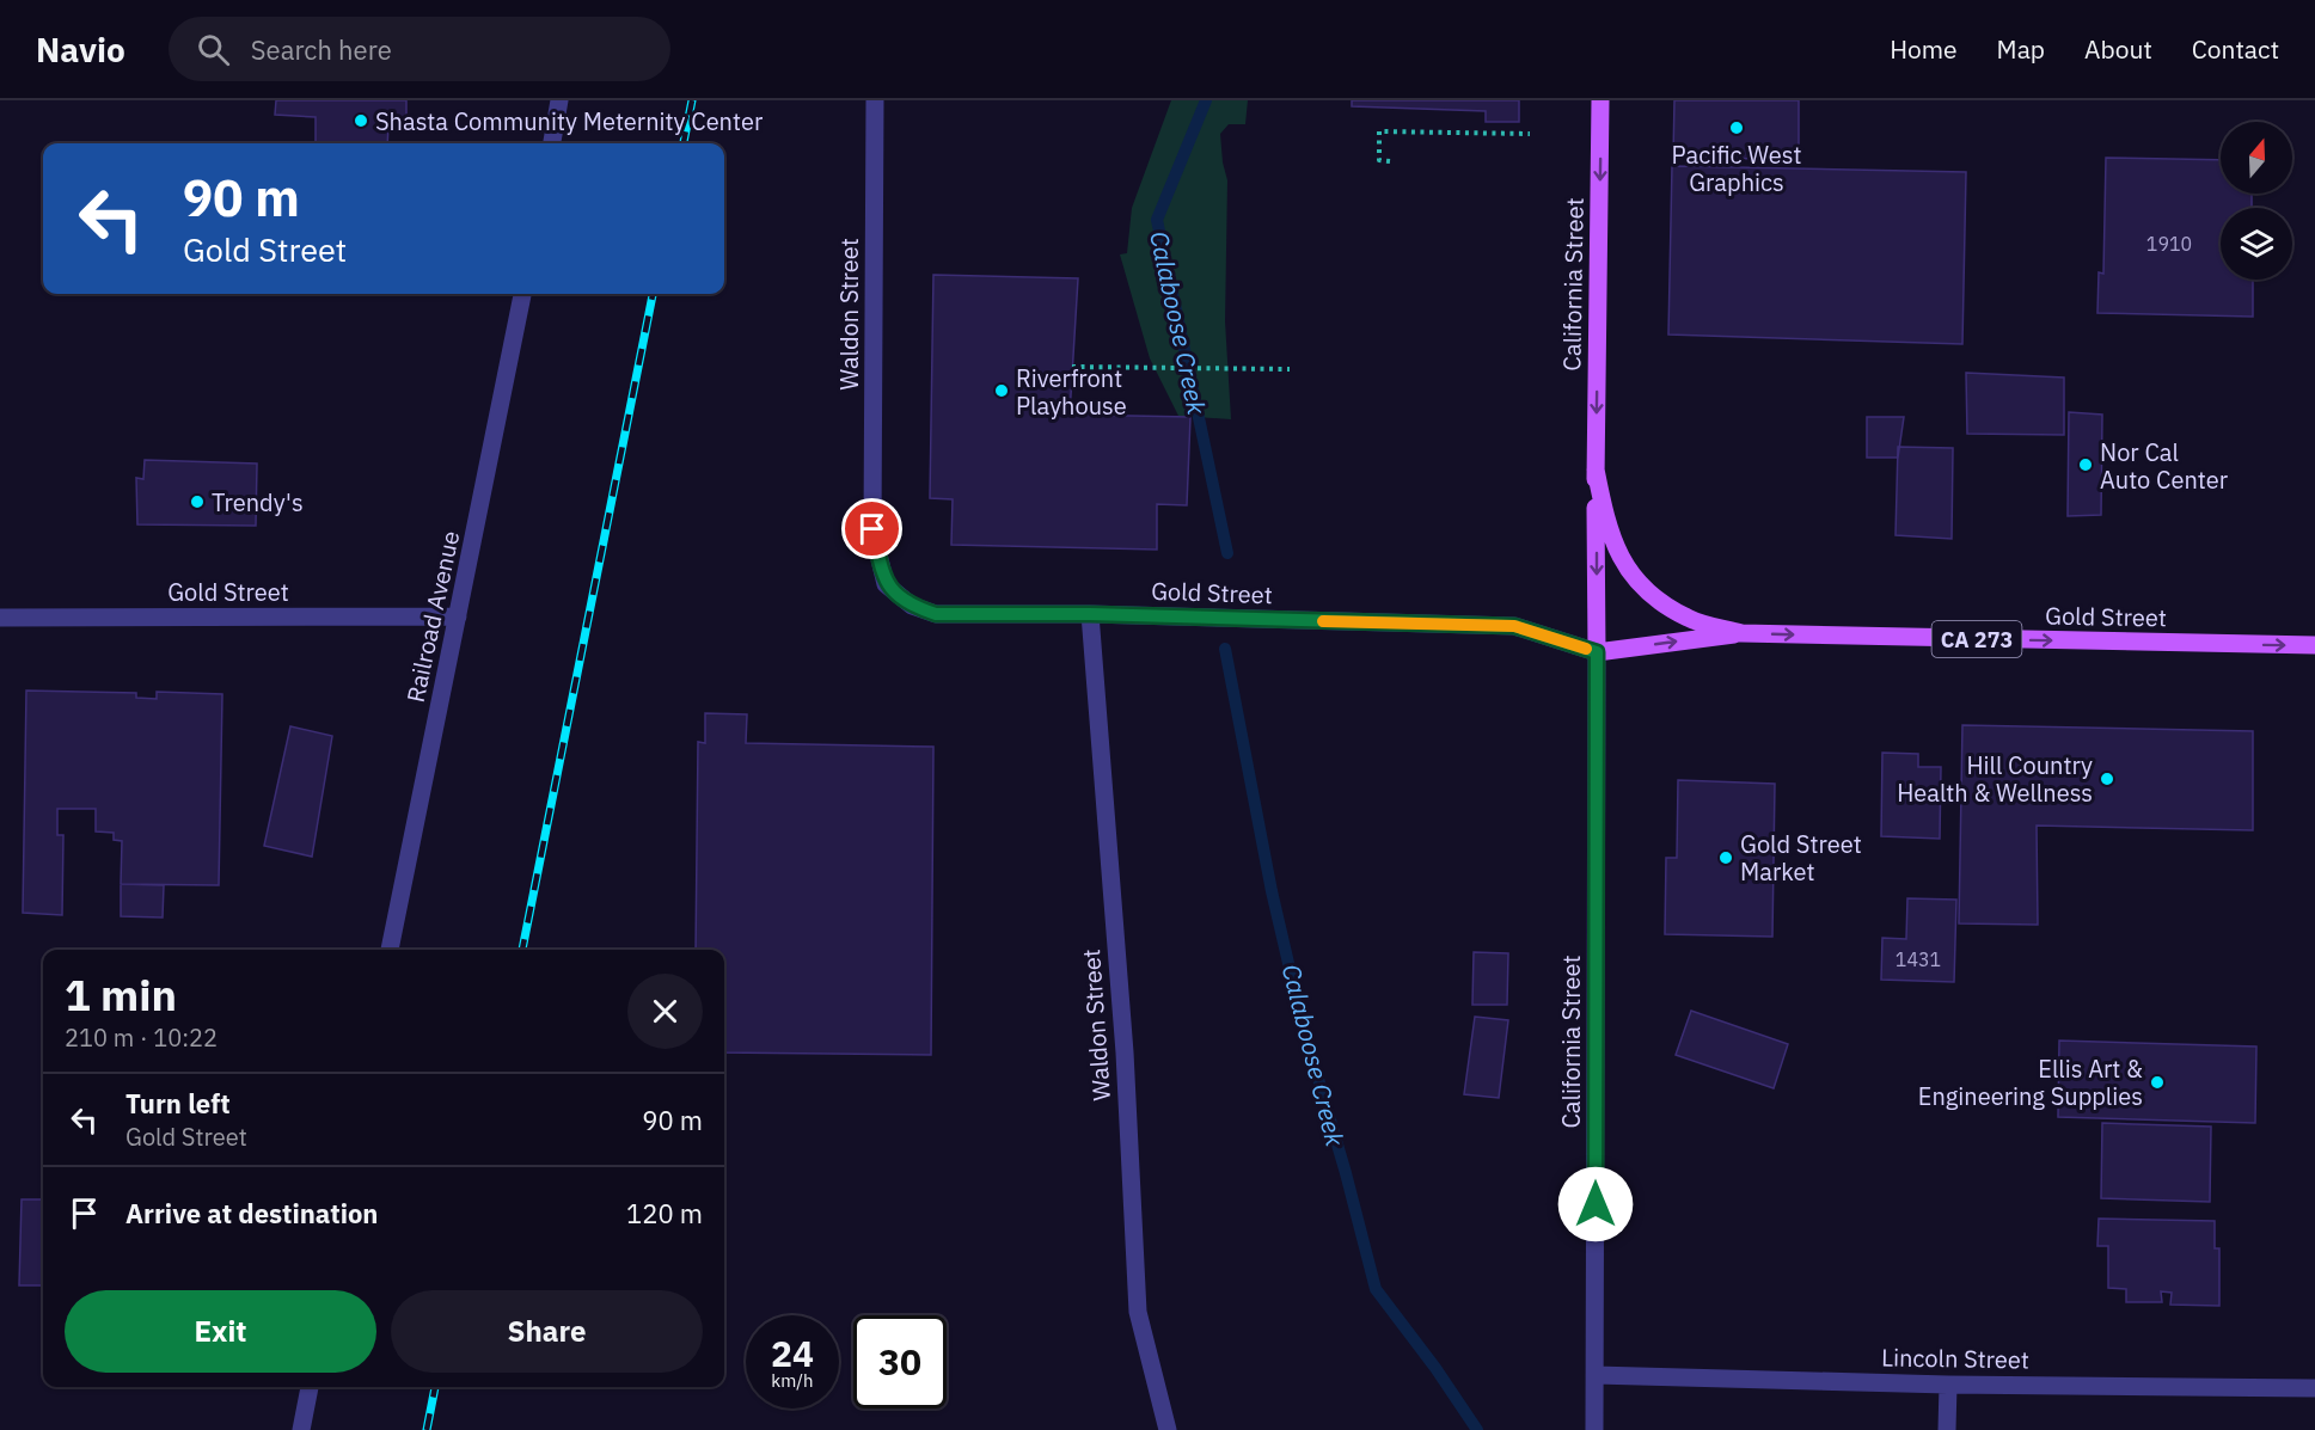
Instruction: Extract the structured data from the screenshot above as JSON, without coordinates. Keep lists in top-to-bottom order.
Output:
{
  "streets": {
    "main road": ["California Street", "Gold Street", "CA 273"],
    "street": ["Waldon Street", "Railroad Avenue", "Lincoln Street"]
  },
  "crossings": [
    ["California Street", "Gold Street"],
    ["California Street", "CA 273"],
    ["California Street", "Lincoln Street"],
    ["Waldon Street", "Gold Street"],
    ["Gold Street", "Railroad Avenue"],
    ["Gold Street", "CA 273"]
  ],
  "one_way": ["California Street"],
  "water": ["Calaboose Creek"],
  "places": [
    "Shasta Community Meternity Center",
    "Pacific West Graphics",
    "Riverfront Playhouse",
    "Nor Cal Auto Center",
    "Trendy's",
    "Hill Country Health & Wellness",
    "Gold Street Market",
    "Ellis Art & Engineering Supplies"
  ],
  "house_numbers": ["1910", "1431"],
  "north": "top",
  "page": {
    "header": "Navio",
    "search": "Search here",
    "nav": [
      "Home",
      "Map",
      "About",
      "Contact"
    ],
    "turn": ["90 m", "Gold Street"],
    "heading": ["1 min", "210 m · 10:22"],
    "list": [
      {
        "name": "Turn left",
        "note": "Gold Street",
        "value": "90 m"
      },
      {
        "name": "Arrive at destination",
        "value": "120 m"
      }
    ],
    "buttons": ["Exit", "Share"],
    "speed": "24 km/h",
    "limit": "30"
  }
}
